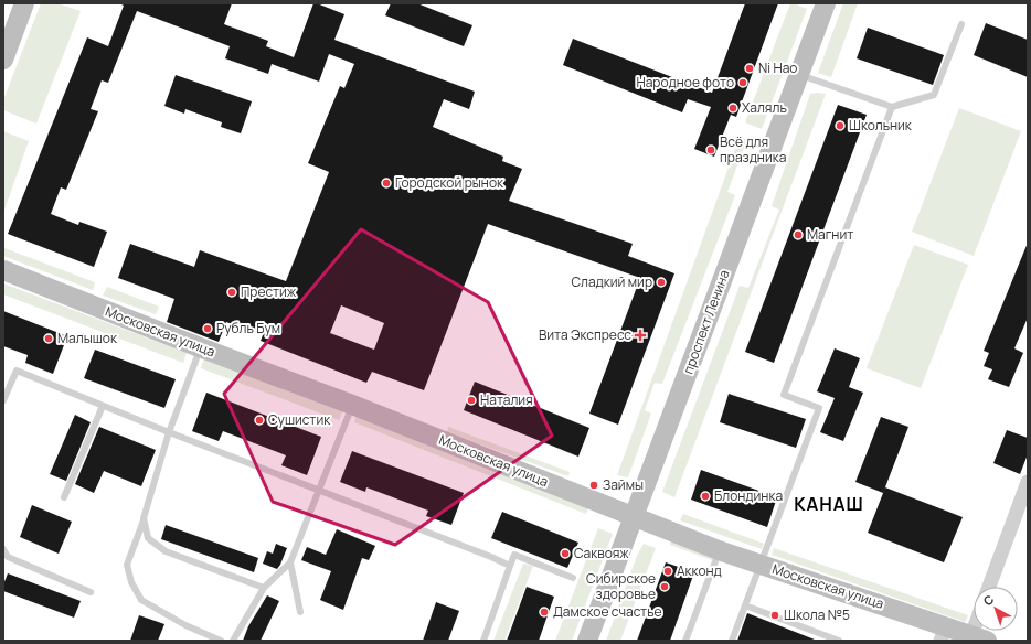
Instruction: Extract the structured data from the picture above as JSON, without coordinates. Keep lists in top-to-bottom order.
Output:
{
  "streets": {
    "street": ["проспект Ленина", "Московская улица"]
  },
  "crossings": [
    ["проспект Ленина", "Московская улица"]
  ],
  "districts": ["КАНАШ"],
  "places": {
    "other": [
      "Ni Hao",
      "Народное фото",
      "Халяль",
      "Школьник",
      "Всё для праздника",
      "Городской рынок",
      "Магнит",
      "Сладкий мир",
      "Престиж",
      "Рубль Бум",
      "Малышок",
      "Наталия",
      "Сушистик",
      "Займы",
      "Блондинка",
      "Саквояж",
      "Акконд",
      "Сибирское здоровье",
      "Дамское счастье",
      "Школа №5"
    ],
    "health": ["Вита Экспресс"]
  },
  "north": "top left"
}
